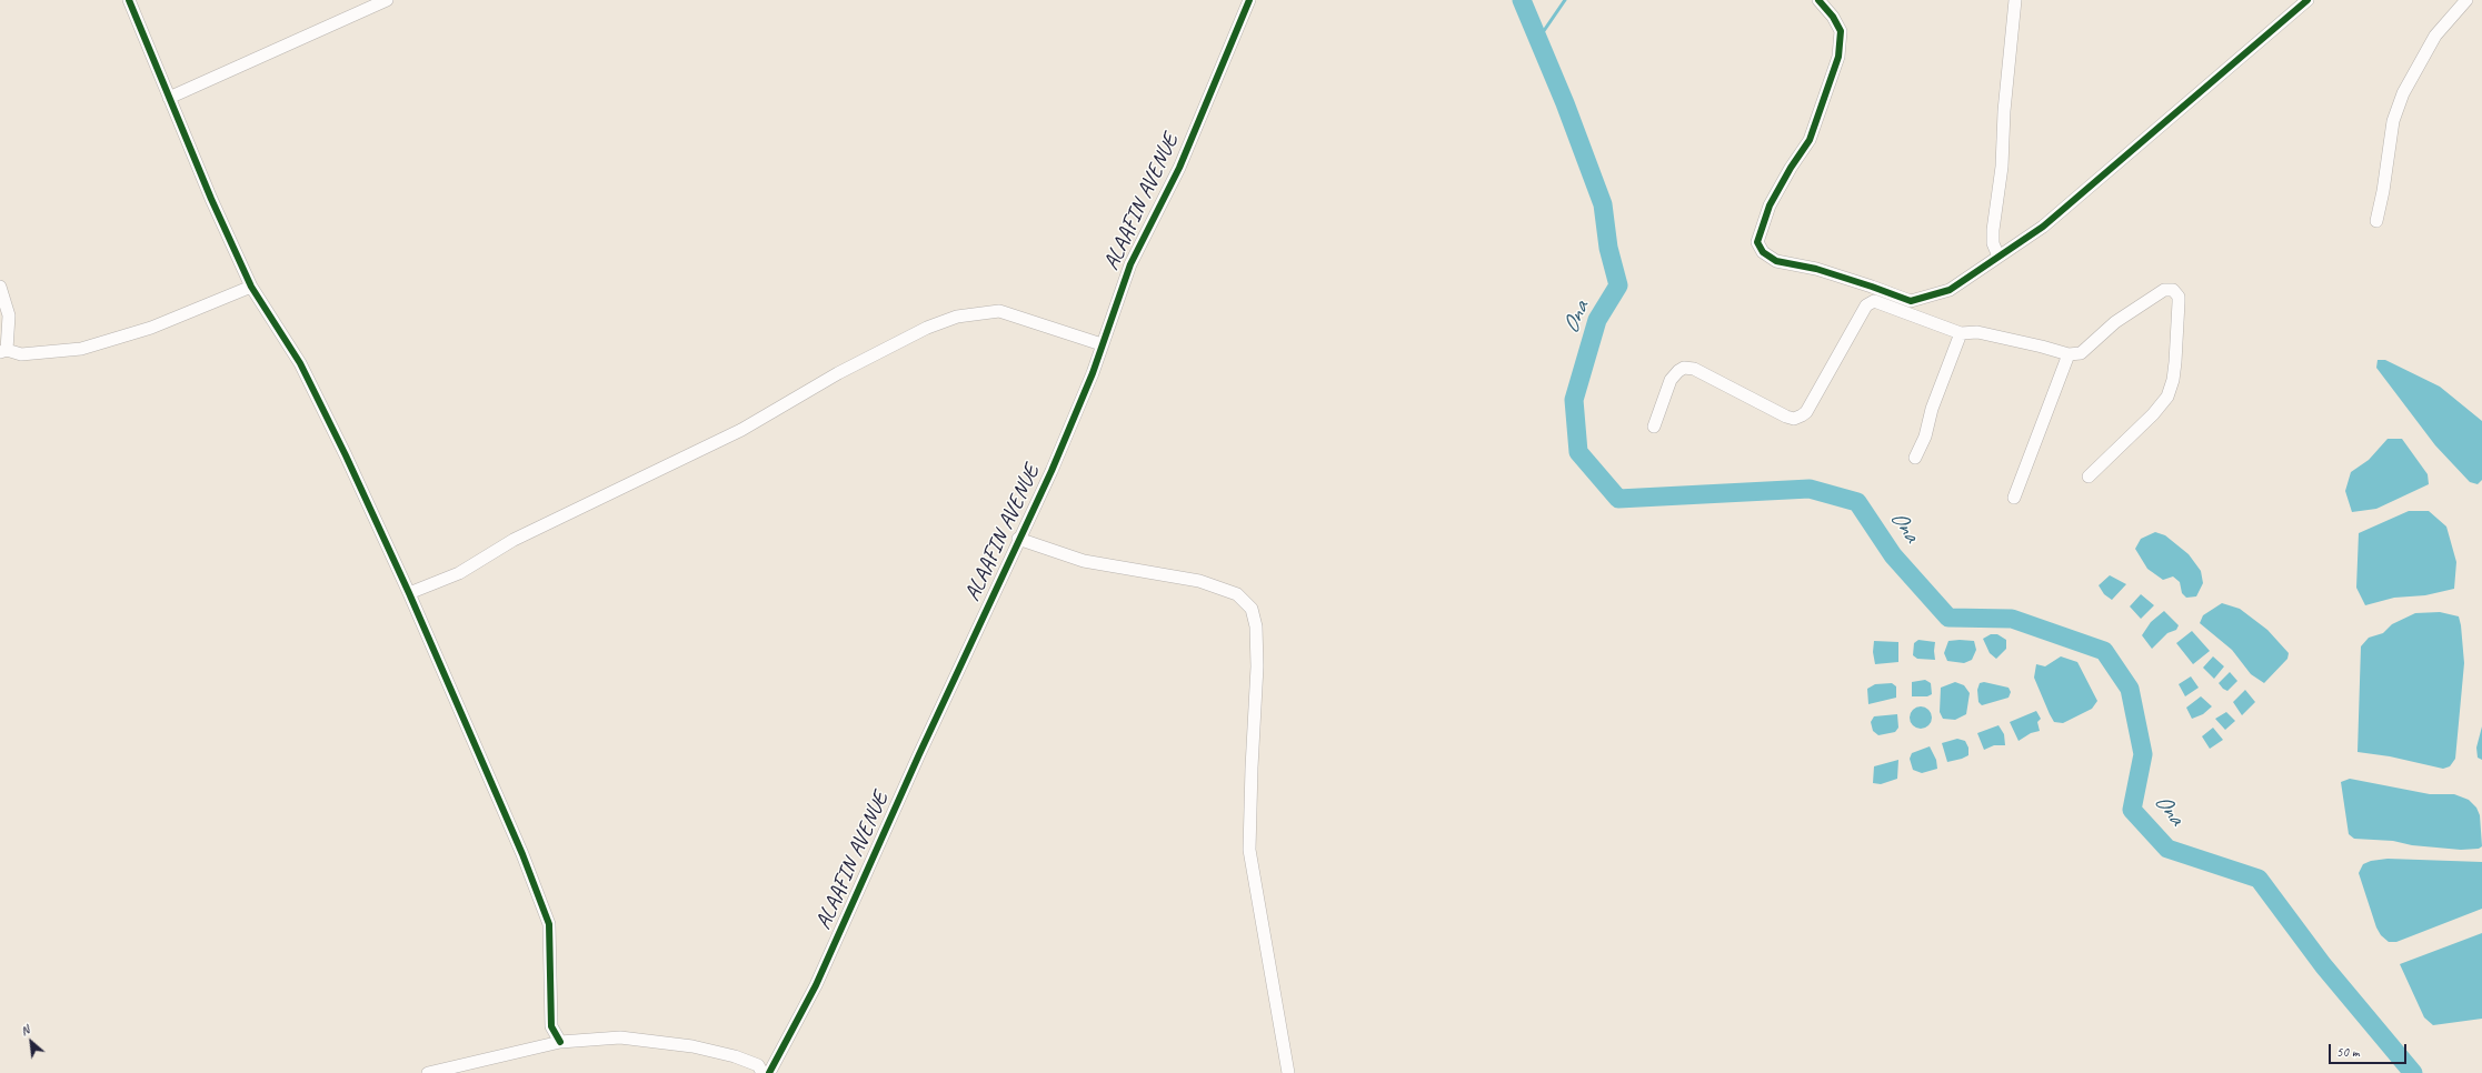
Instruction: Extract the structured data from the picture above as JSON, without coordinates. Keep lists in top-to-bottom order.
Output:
{
  "streets": {
    "street": ["ALAAFIN AVENUE"]
  },
  "water": ["Ona"],
  "scale_bar": "50 m",
  "north": "top left"
}
